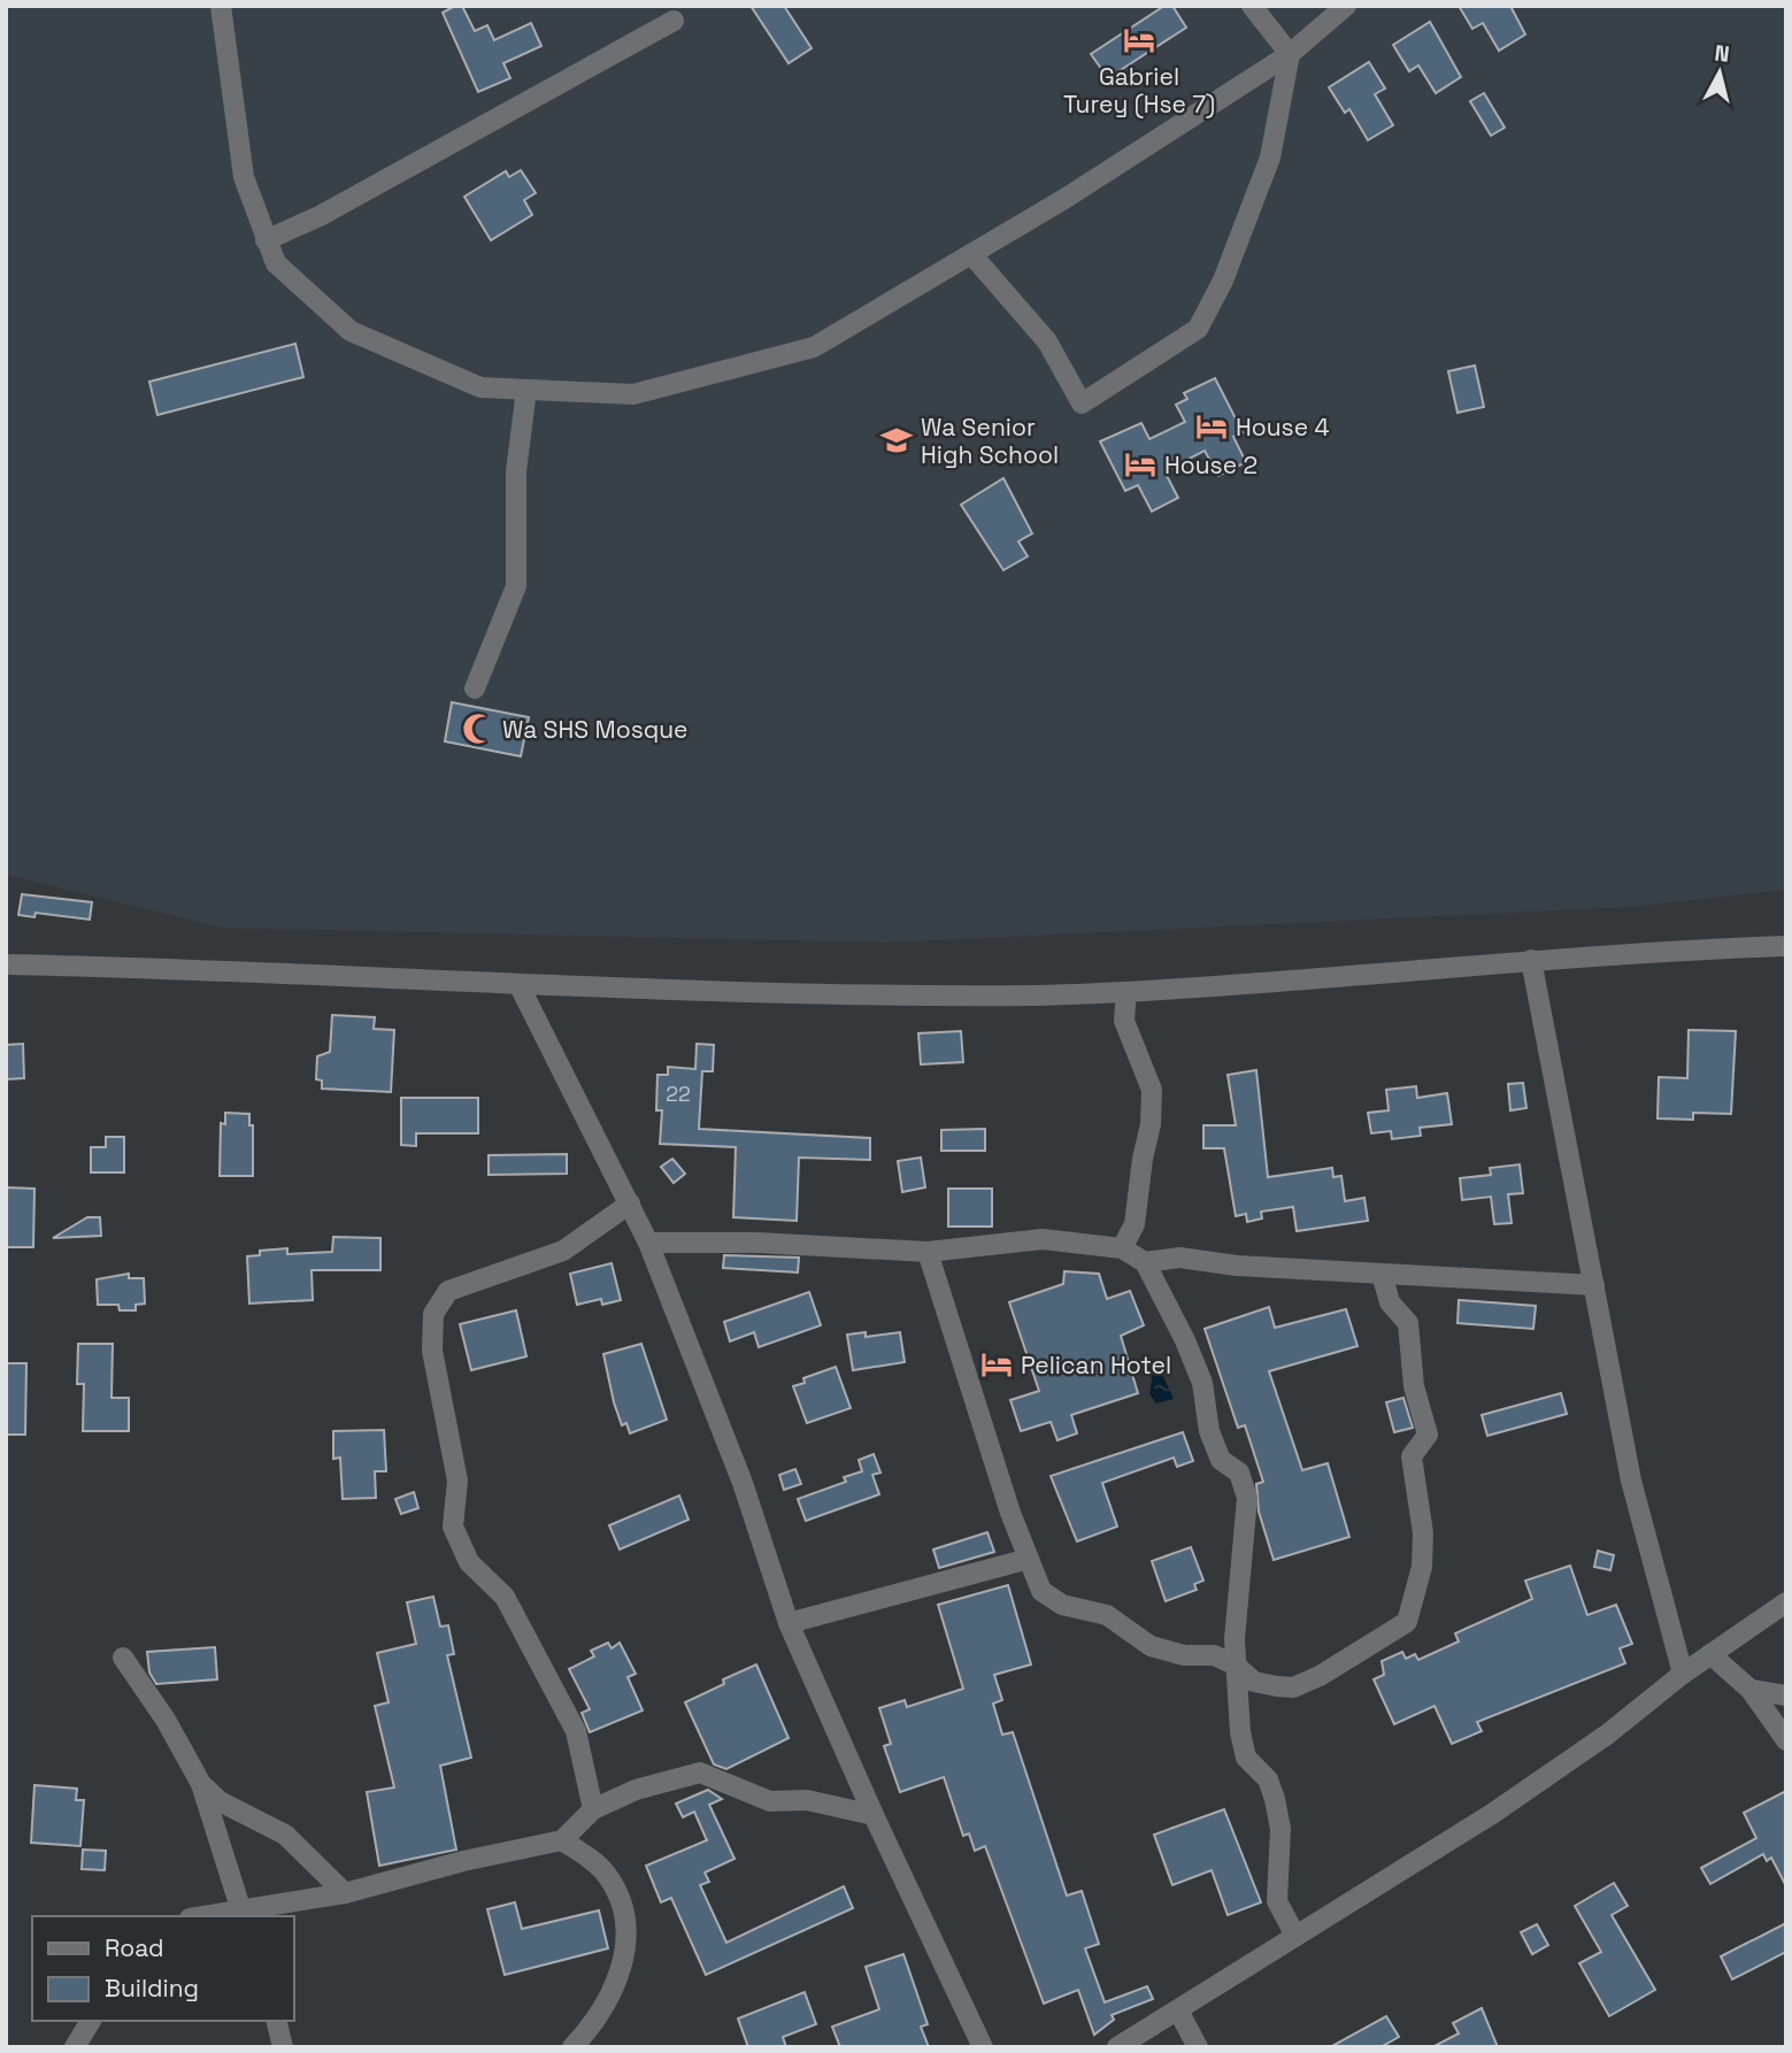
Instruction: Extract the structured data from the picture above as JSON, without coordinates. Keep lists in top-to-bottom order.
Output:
{
  "places": {
    "hotel": [
      "Gabriel Turey (Hse 7)",
      "House 4",
      "House 2",
      "Pelican Hotel"
    ],
    "school or university": ["Wa Senior High School"],
    "mosque": ["Wa SHS Mosque"]
  },
  "house_numbers": ["22"],
  "legend": ["Road", "Building"],
  "north": "top"
}
